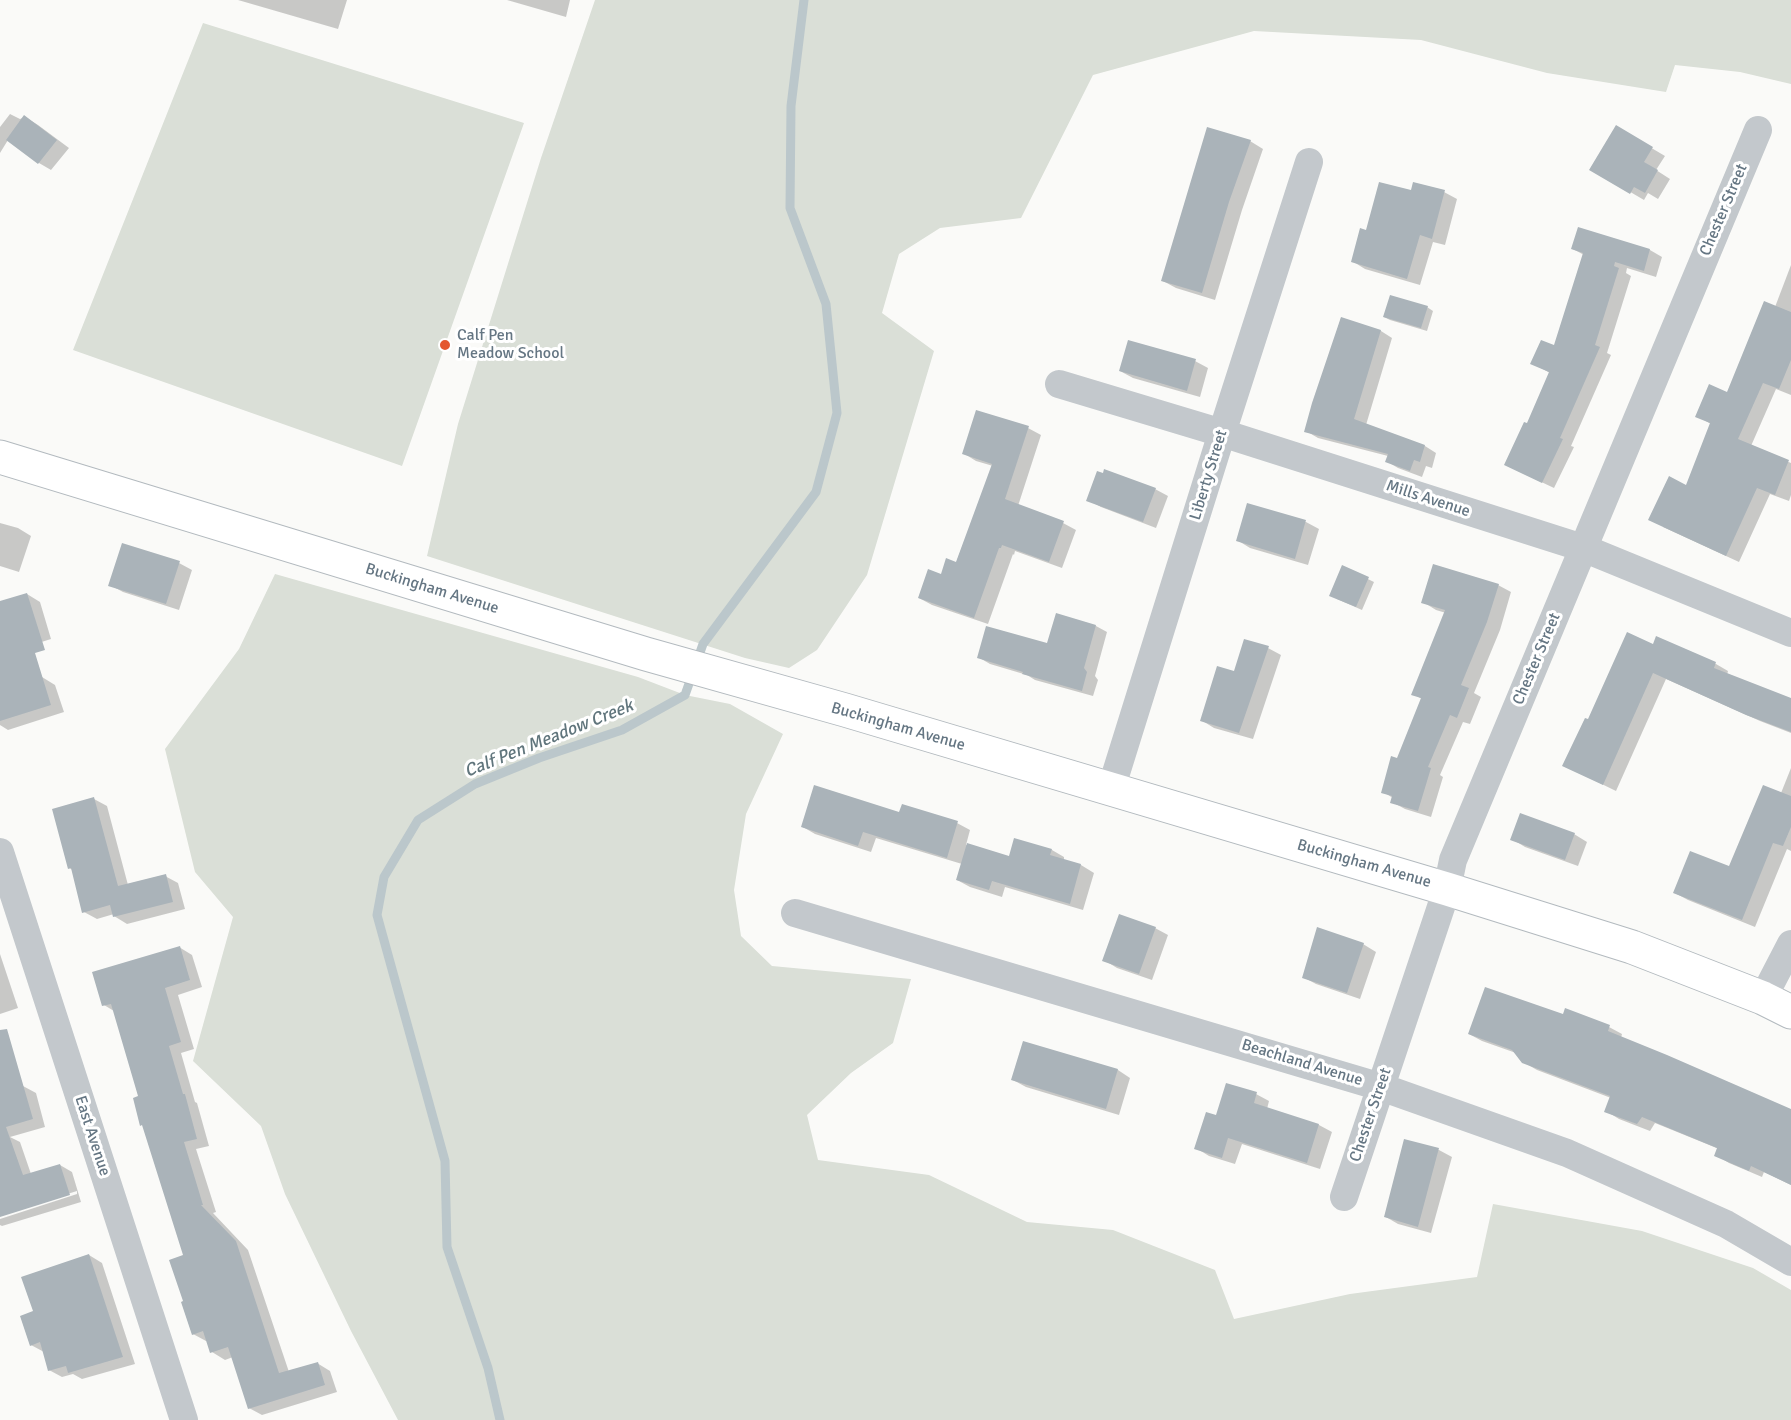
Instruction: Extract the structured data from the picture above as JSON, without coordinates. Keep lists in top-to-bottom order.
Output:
{
  "streets": {
    "main road": ["Buckingham Avenue"],
    "street": [
      "Chester Street",
      "Liberty Street",
      "Mills Avenue",
      "Beachland Avenue",
      "East Avenue"
    ]
  },
  "crossings": [
    ["Chester Street", "Mills Avenue"],
    ["Chester Street", "Buckingham Avenue"],
    ["Chester Street", "Beachland Avenue"],
    ["Liberty Street", "Mills Avenue"],
    ["Liberty Street", "Buckingham Avenue"]
  ],
  "water": ["Calf Pen Meadow Creek"],
  "places": ["Calf Pen Meadow School"]
}
